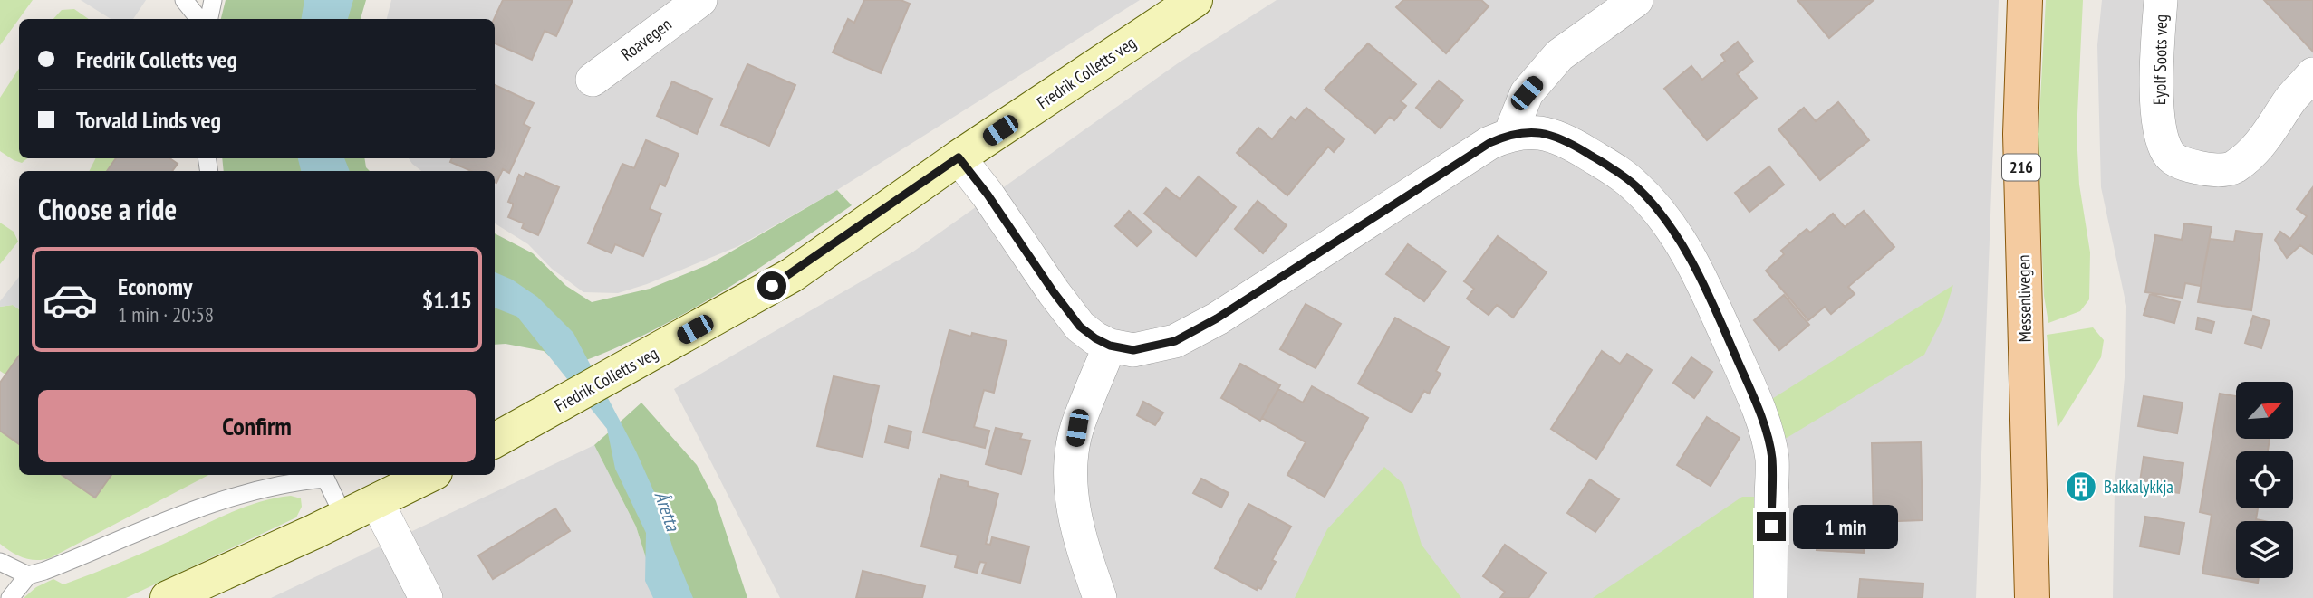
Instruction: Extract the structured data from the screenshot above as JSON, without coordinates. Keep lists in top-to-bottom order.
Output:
{
  "streets": {
    "main road": ["216", "Messenlivegen"],
    "street": ["Roavegen", "Eyolf Soots veg", "Fredrik Colletts veg"]
  },
  "water": ["Åretta"],
  "places": {
    "building": ["Bakkalykkja"]
  },
  "north": "top right",
  "page": {
    "banner": ["Fredrik Colletts veg", "Torvald Linds veg"],
    "heading": "Choose a ride",
    "list": [
      {
        "name": "Economy",
        "note": "1 min · 20:58",
        "value": "$1.15"
      }
    ],
    "buttons": "Confirm",
    "bubble": "1 min"
  }
}
